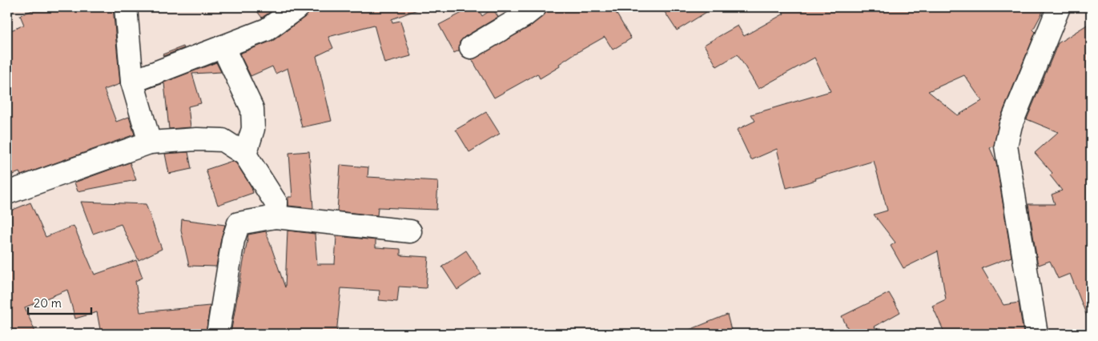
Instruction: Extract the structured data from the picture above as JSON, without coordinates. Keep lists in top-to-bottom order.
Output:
{
  "scale_bar": "20 m"
}
